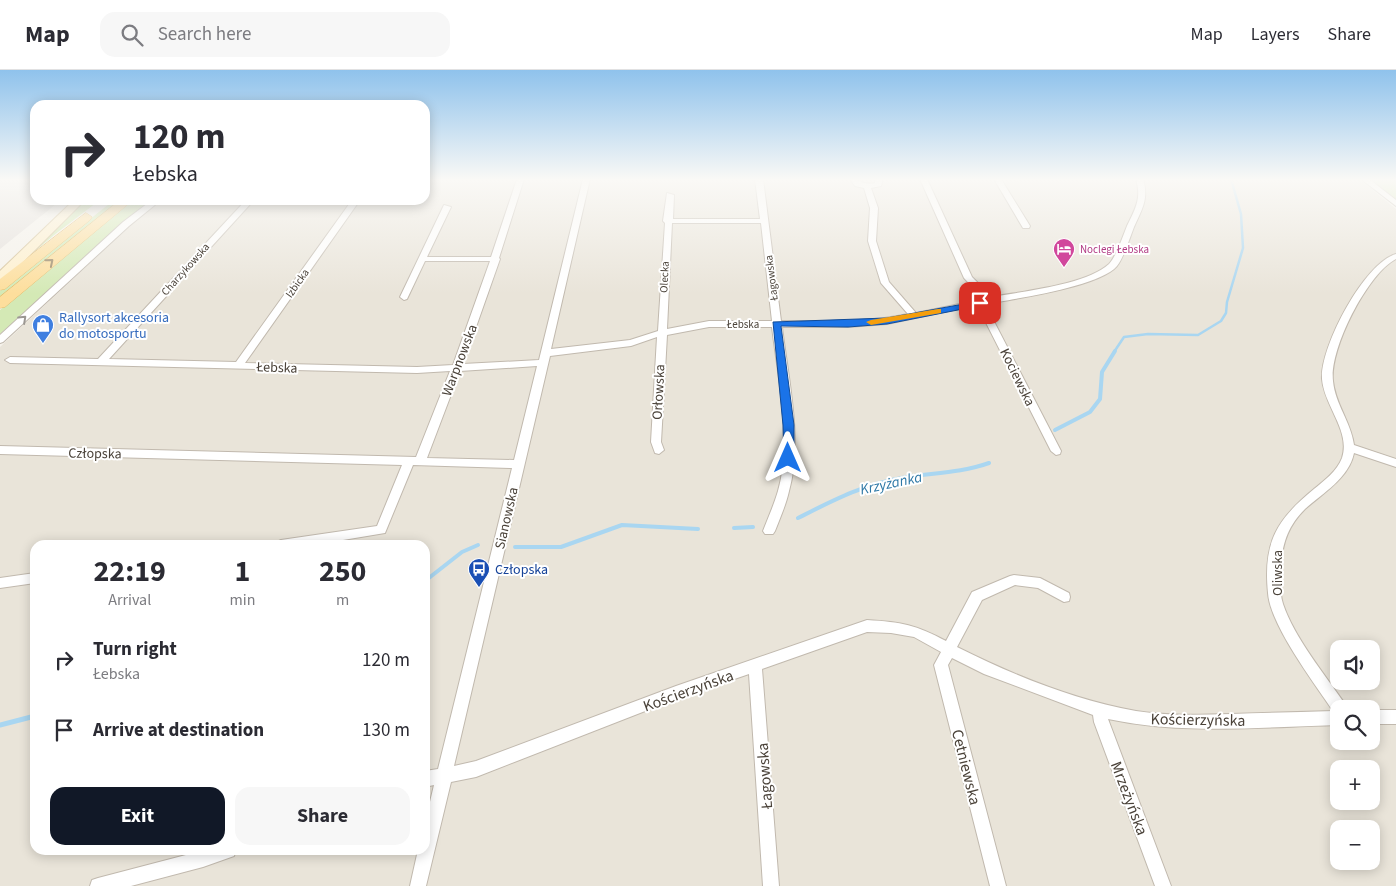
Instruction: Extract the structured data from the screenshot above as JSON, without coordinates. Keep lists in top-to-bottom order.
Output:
{
  "streets": {
    "street": [
      "Charzykowska",
      "Olecka",
      "Łagowska",
      "Izbicka",
      "Łebska",
      "Warpnowska",
      "Kociewska",
      "Orłowska",
      "Człopska",
      "Sianowska",
      "Oliwska",
      "Kościerzyńska",
      "Cetniewska",
      "Mrzeżyńska"
    ]
  },
  "crossings": [
    ["Charzykowska", "Łebska"],
    ["Olecka", "Łebska"],
    ["Olecka", "Orłowska"],
    ["Łagowska", "Łebska"],
    ["Łagowska", "Kościerzyńska"],
    ["Izbicka", "Łebska"],
    ["Łebska", "Warpnowska"],
    ["Łebska", "Kociewska"],
    ["Łebska", "Orłowska"],
    ["Łebska", "Sianowska"],
    ["Warpnowska", "Człopska"],
    ["Człopska", "Sianowska"],
    ["Sianowska", "Kościerzyńska"],
    ["Kościerzyńska", "Cetniewska"],
    ["Kościerzyńska", "Mrzeżyńska"]
  ],
  "water": ["Krzyżanka"],
  "places": {
    "hotel": ["Noclegi Łebska"],
    "shop": ["Rallysort akcesoria do motosportu"],
    "bus stop": ["Człopska"]
  },
  "page": {
    "header": "Map",
    "search": "Search here",
    "nav": ["Map", "Layers", "Share"],
    "turn": ["120 m", "Łebska"],
    "eta": [
      "22:19",
      "Arrival",
      "1",
      "min",
      "250",
      "m"
    ],
    "list": [
      {
        "name": "Turn right",
        "note": "Łebska",
        "value": "120 m"
      },
      {
        "name": "Arrive at destination",
        "value": "130 m"
      }
    ],
    "map_buttons": ["+", "−"],
    "buttons": ["Exit", "Share"]
  }
}
